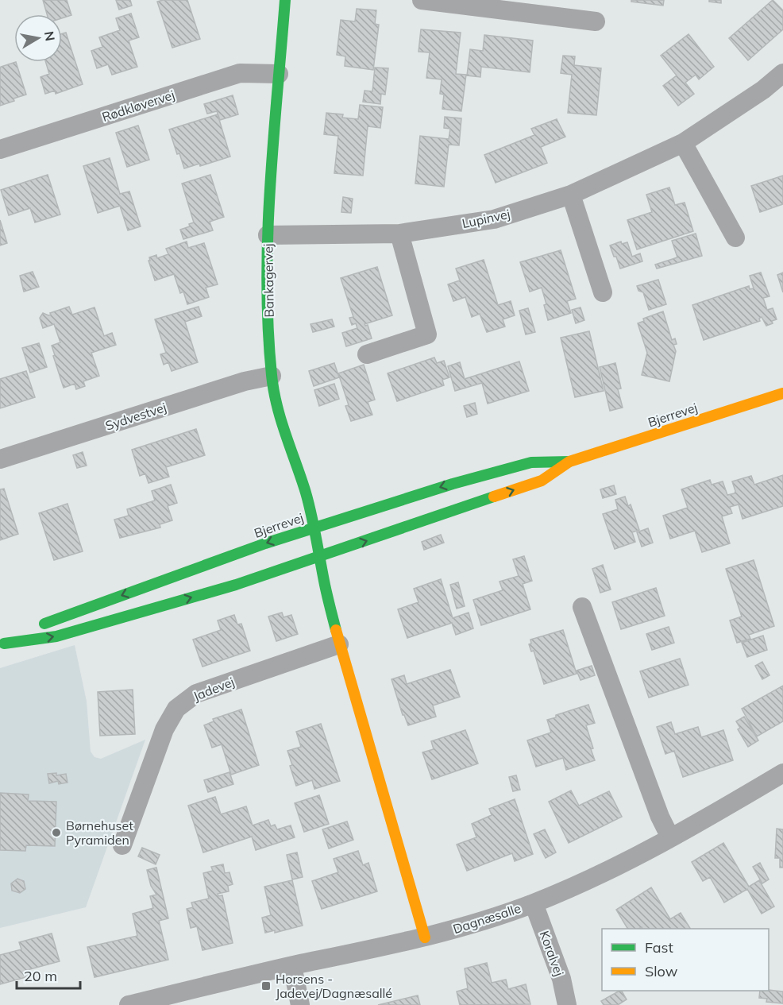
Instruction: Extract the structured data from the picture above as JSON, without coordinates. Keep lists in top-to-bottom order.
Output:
{
  "streets": {
    "street": [
      "Rødkløvervej",
      "Lupinvej",
      "Bankagervej",
      "Bjerrevej",
      "Sydvestvej",
      "Jadevej",
      "Dagnæsalle",
      "Koralvej"
    ]
  },
  "crossings": [
    ["Rødkløvervej", "Bankagervej"],
    ["Lupinvej", "Bankagervej"],
    ["Bankagervej", "Bjerrevej"],
    ["Bankagervej", "Sydvestvej"],
    ["Dagnæsalle", "Koralvej"]
  ],
  "places": {
    "other": ["Børnehuset Pyramiden"],
    "transit": ["Horsens - Jadevej/Dagnæsallé"]
  },
  "legend": ["Fast", "Slow"],
  "scale_bar": "20 m",
  "north": "right"
}
